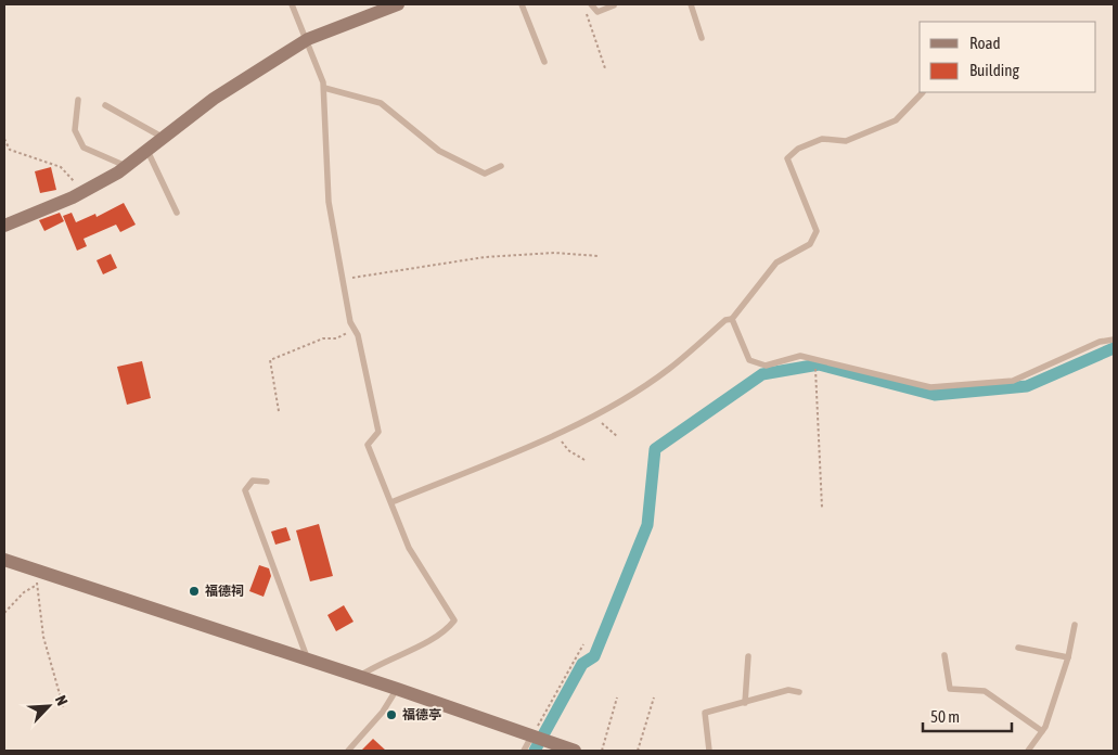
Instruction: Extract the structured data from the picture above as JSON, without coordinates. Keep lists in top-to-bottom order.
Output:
{
  "places": ["福德祠", "福德亭"],
  "legend": ["Road", "Building"],
  "scale_bar": "50 m",
  "north": "top right"
}
